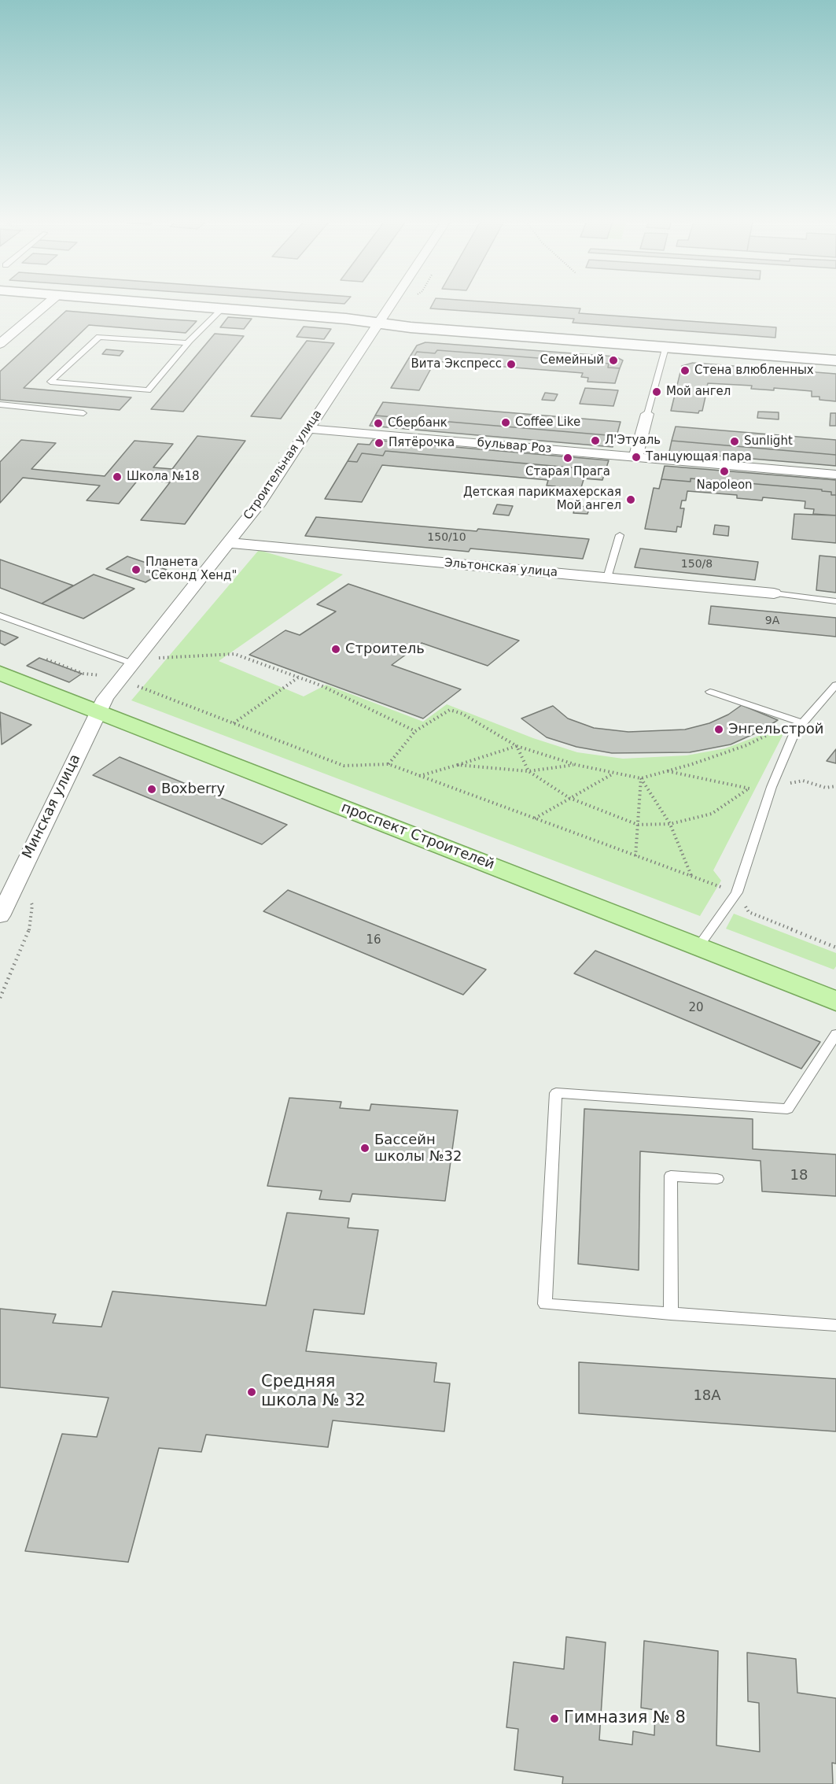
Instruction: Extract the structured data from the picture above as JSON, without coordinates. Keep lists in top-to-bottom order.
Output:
{
  "streets": {
    "main road": ["проспект Строителей"],
    "street": [
      "бульвар Роз",
      "Строительная улица",
      "Эльтонская улица",
      "Минская улица"
    ]
  },
  "crossings": [
    ["бульвар Роз", "Строительная улица"],
    ["Строительная улица", "Эльтонская улица"],
    ["Строительная улица", "Минская улица"],
    ["Строительная улица", "проспект Строителей"],
    ["Минская улица", "проспект Строителей"]
  ],
  "places": [
    "Семейный",
    "Вита Экспресс",
    "Стена влюбленных",
    "Мой ангел",
    "Coffee Like",
    "Сбербанк",
    "Л'Этуаль",
    "Sunlight",
    "Пятёрочка",
    "Танцующая пара",
    "Старая Прага",
    "Napoleon",
    "Школа №18",
    "Детская парикмахерская Мой ангел",
    "Планета \"Секонд Хенд\"",
    "Строитель",
    "Энгельстрой",
    "Boxberry",
    "Бассейн школы №32",
    "Средняя школа № 32",
    "Гимназия № 8"
  ],
  "house_numbers": [
    "150/10",
    "150/8",
    "9А",
    "16",
    "20",
    "18",
    "18А"
  ]
}
